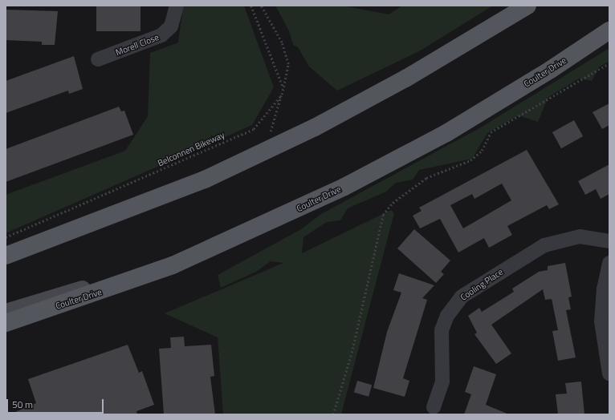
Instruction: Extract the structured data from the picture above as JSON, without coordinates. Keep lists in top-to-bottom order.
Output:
{
  "streets": {
    "main road": ["Coulter Drive"],
    "street": ["Morell Close", "Cooling Place"],
    "path": ["Belconnen Bikeway"]
  },
  "scale_bar": "50 m"
}
